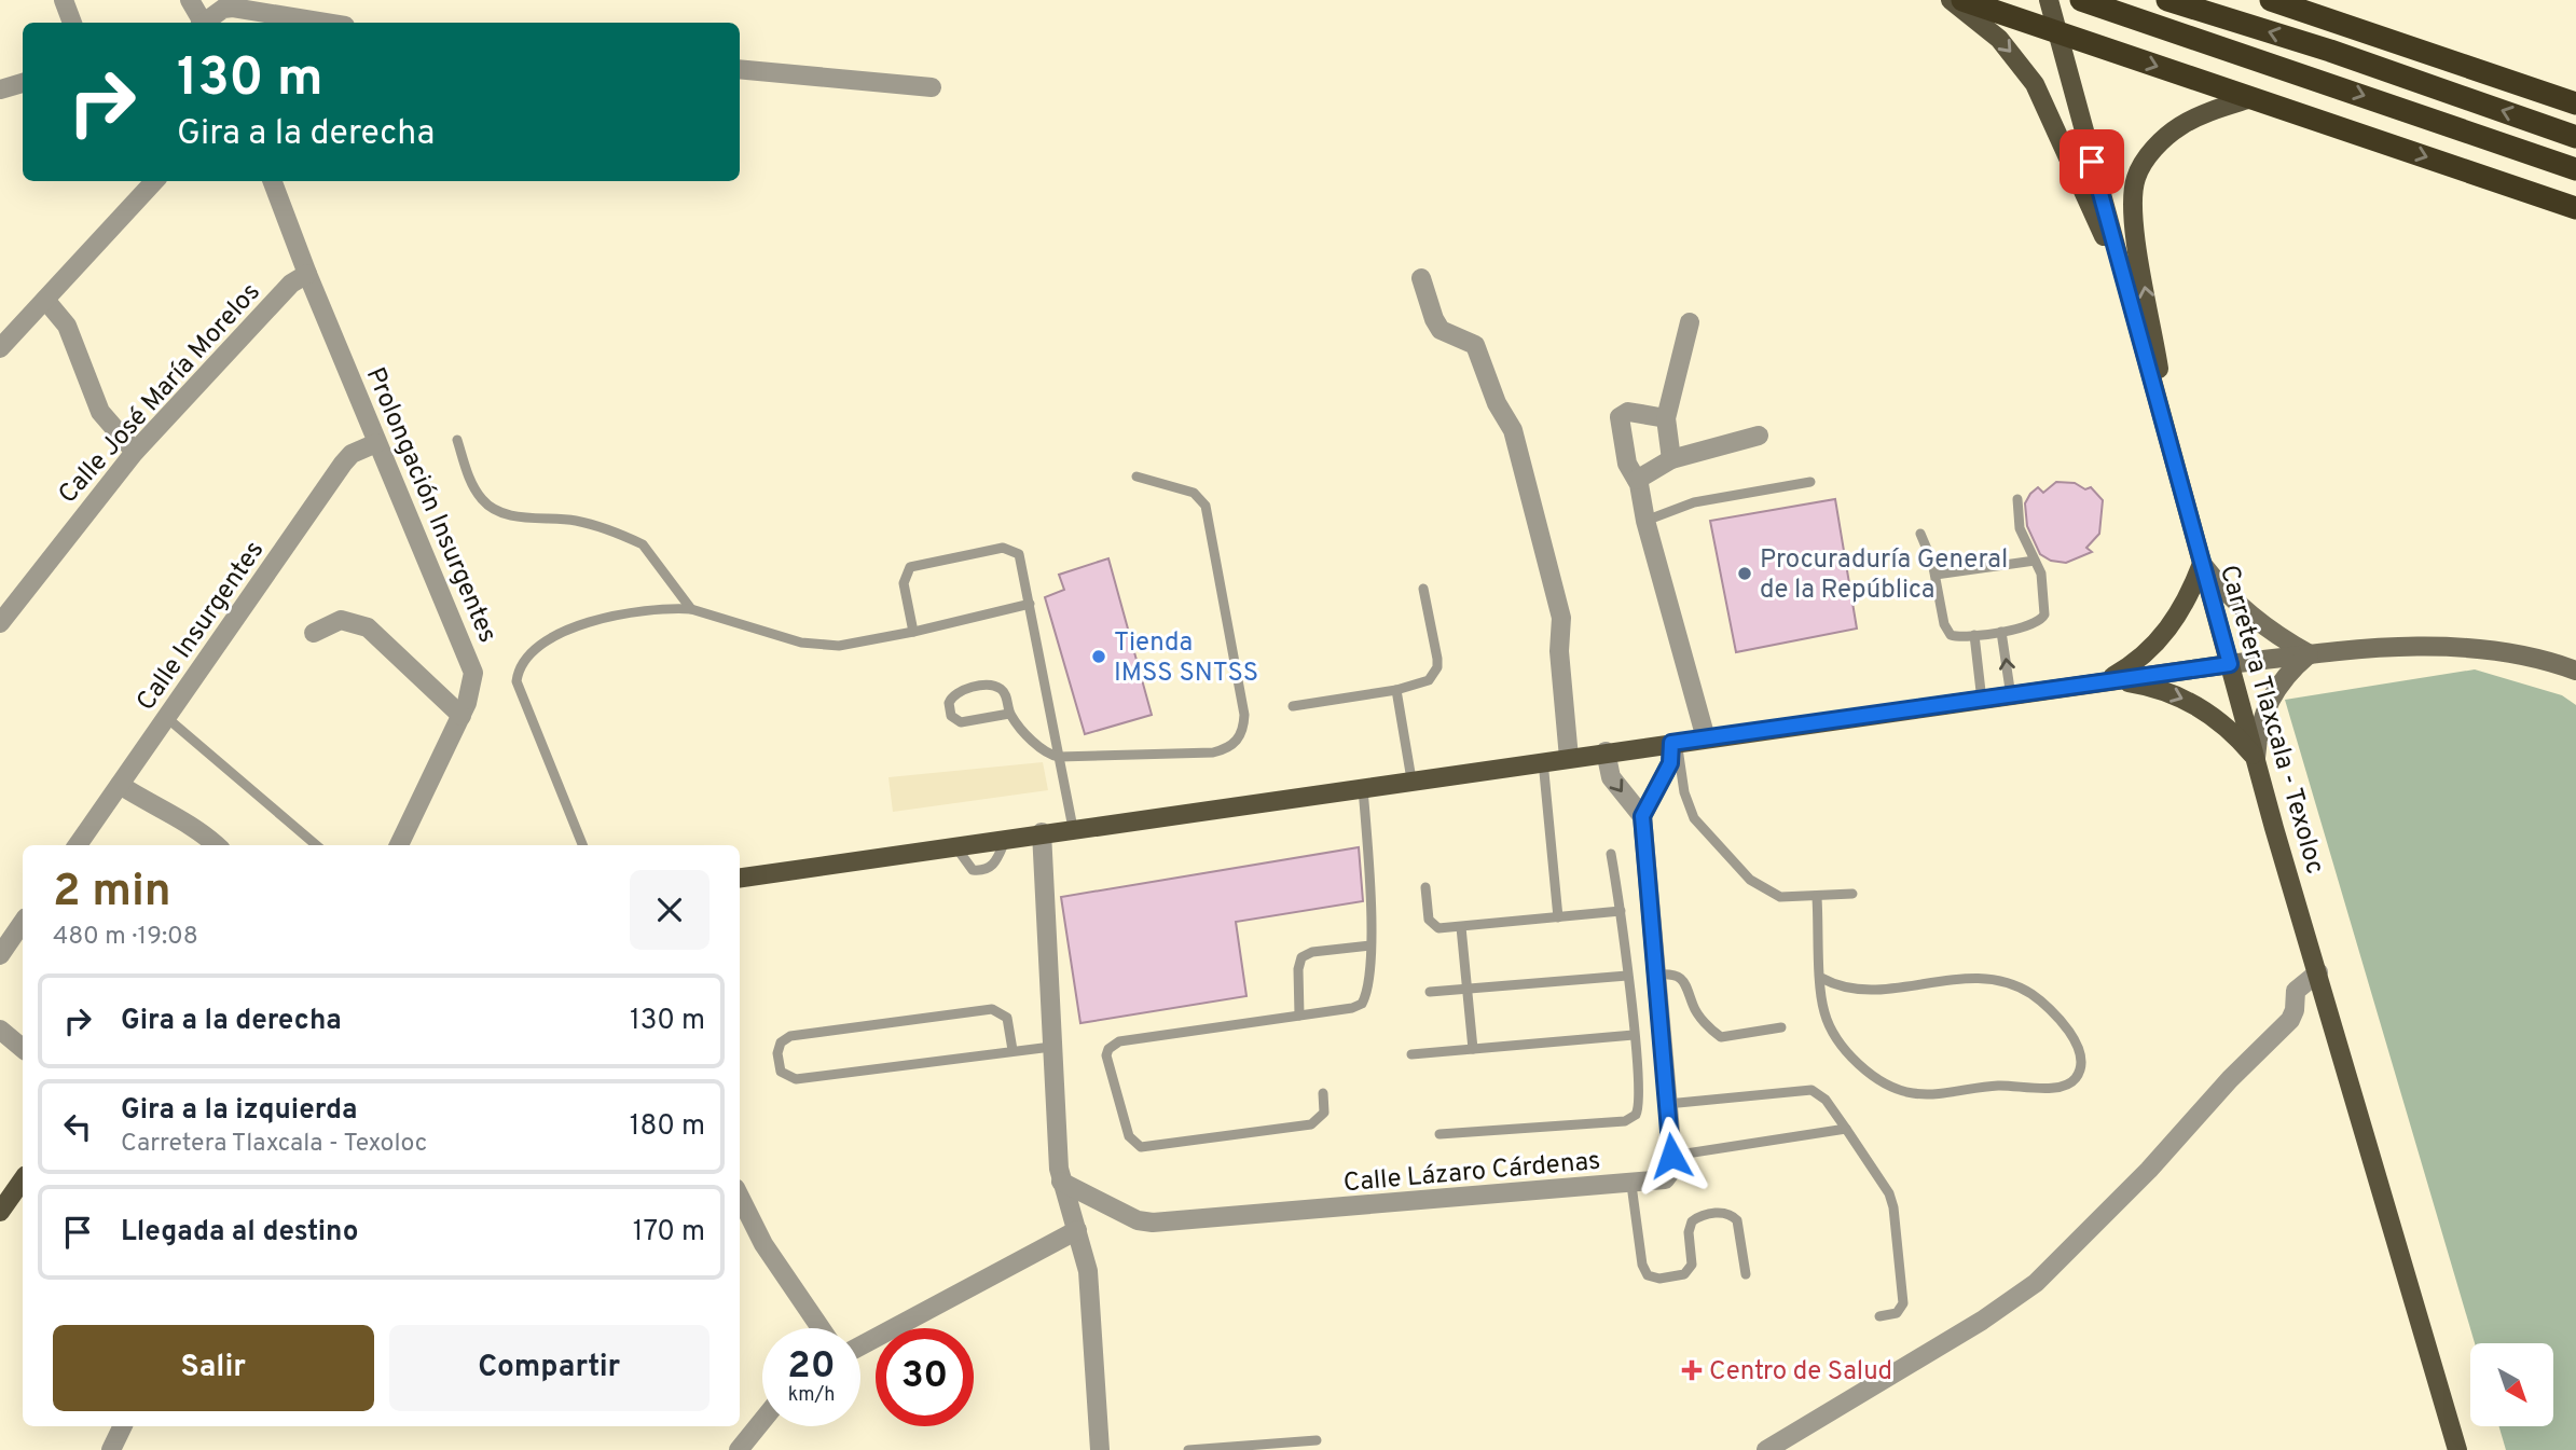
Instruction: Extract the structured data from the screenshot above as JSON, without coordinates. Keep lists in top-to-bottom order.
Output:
{
  "streets": {
    "main road": ["Carretera Tlaxcala - Texoloc"],
    "street": [
      "Calle José María Morelos",
      "Prolongación Insurgentes",
      "Calle Insurgentes",
      "Calle Lázaro Cárdenas"
    ]
  },
  "crossings": [
    ["Calle José María Morelos", "Prolongación Insurgentes"],
    ["Prolongación Insurgentes", "Calle Insurgentes"]
  ],
  "places": {
    "other": ["Procuraduría General de la República", "Tienda IMSS SNTSS"],
    "health": ["Centro de Salud"]
  },
  "north": "bottom right",
  "page": {
    "turn": ["130 m", "Gira a la derecha"],
    "heading": ["2 min", "480 m · 19:08"],
    "list": [
      {
        "name": "Gira a la derecha",
        "value": "130 m"
      },
      {
        "name": "Gira a la izquierda",
        "note": "Carretera Tlaxcala - Texoloc",
        "value": "180 m"
      },
      {
        "name": "Llegada al destino",
        "value": "170 m"
      }
    ],
    "buttons": ["Salir", "Compartir"],
    "speed": "20 km/h",
    "limit": "30"
  }
}
